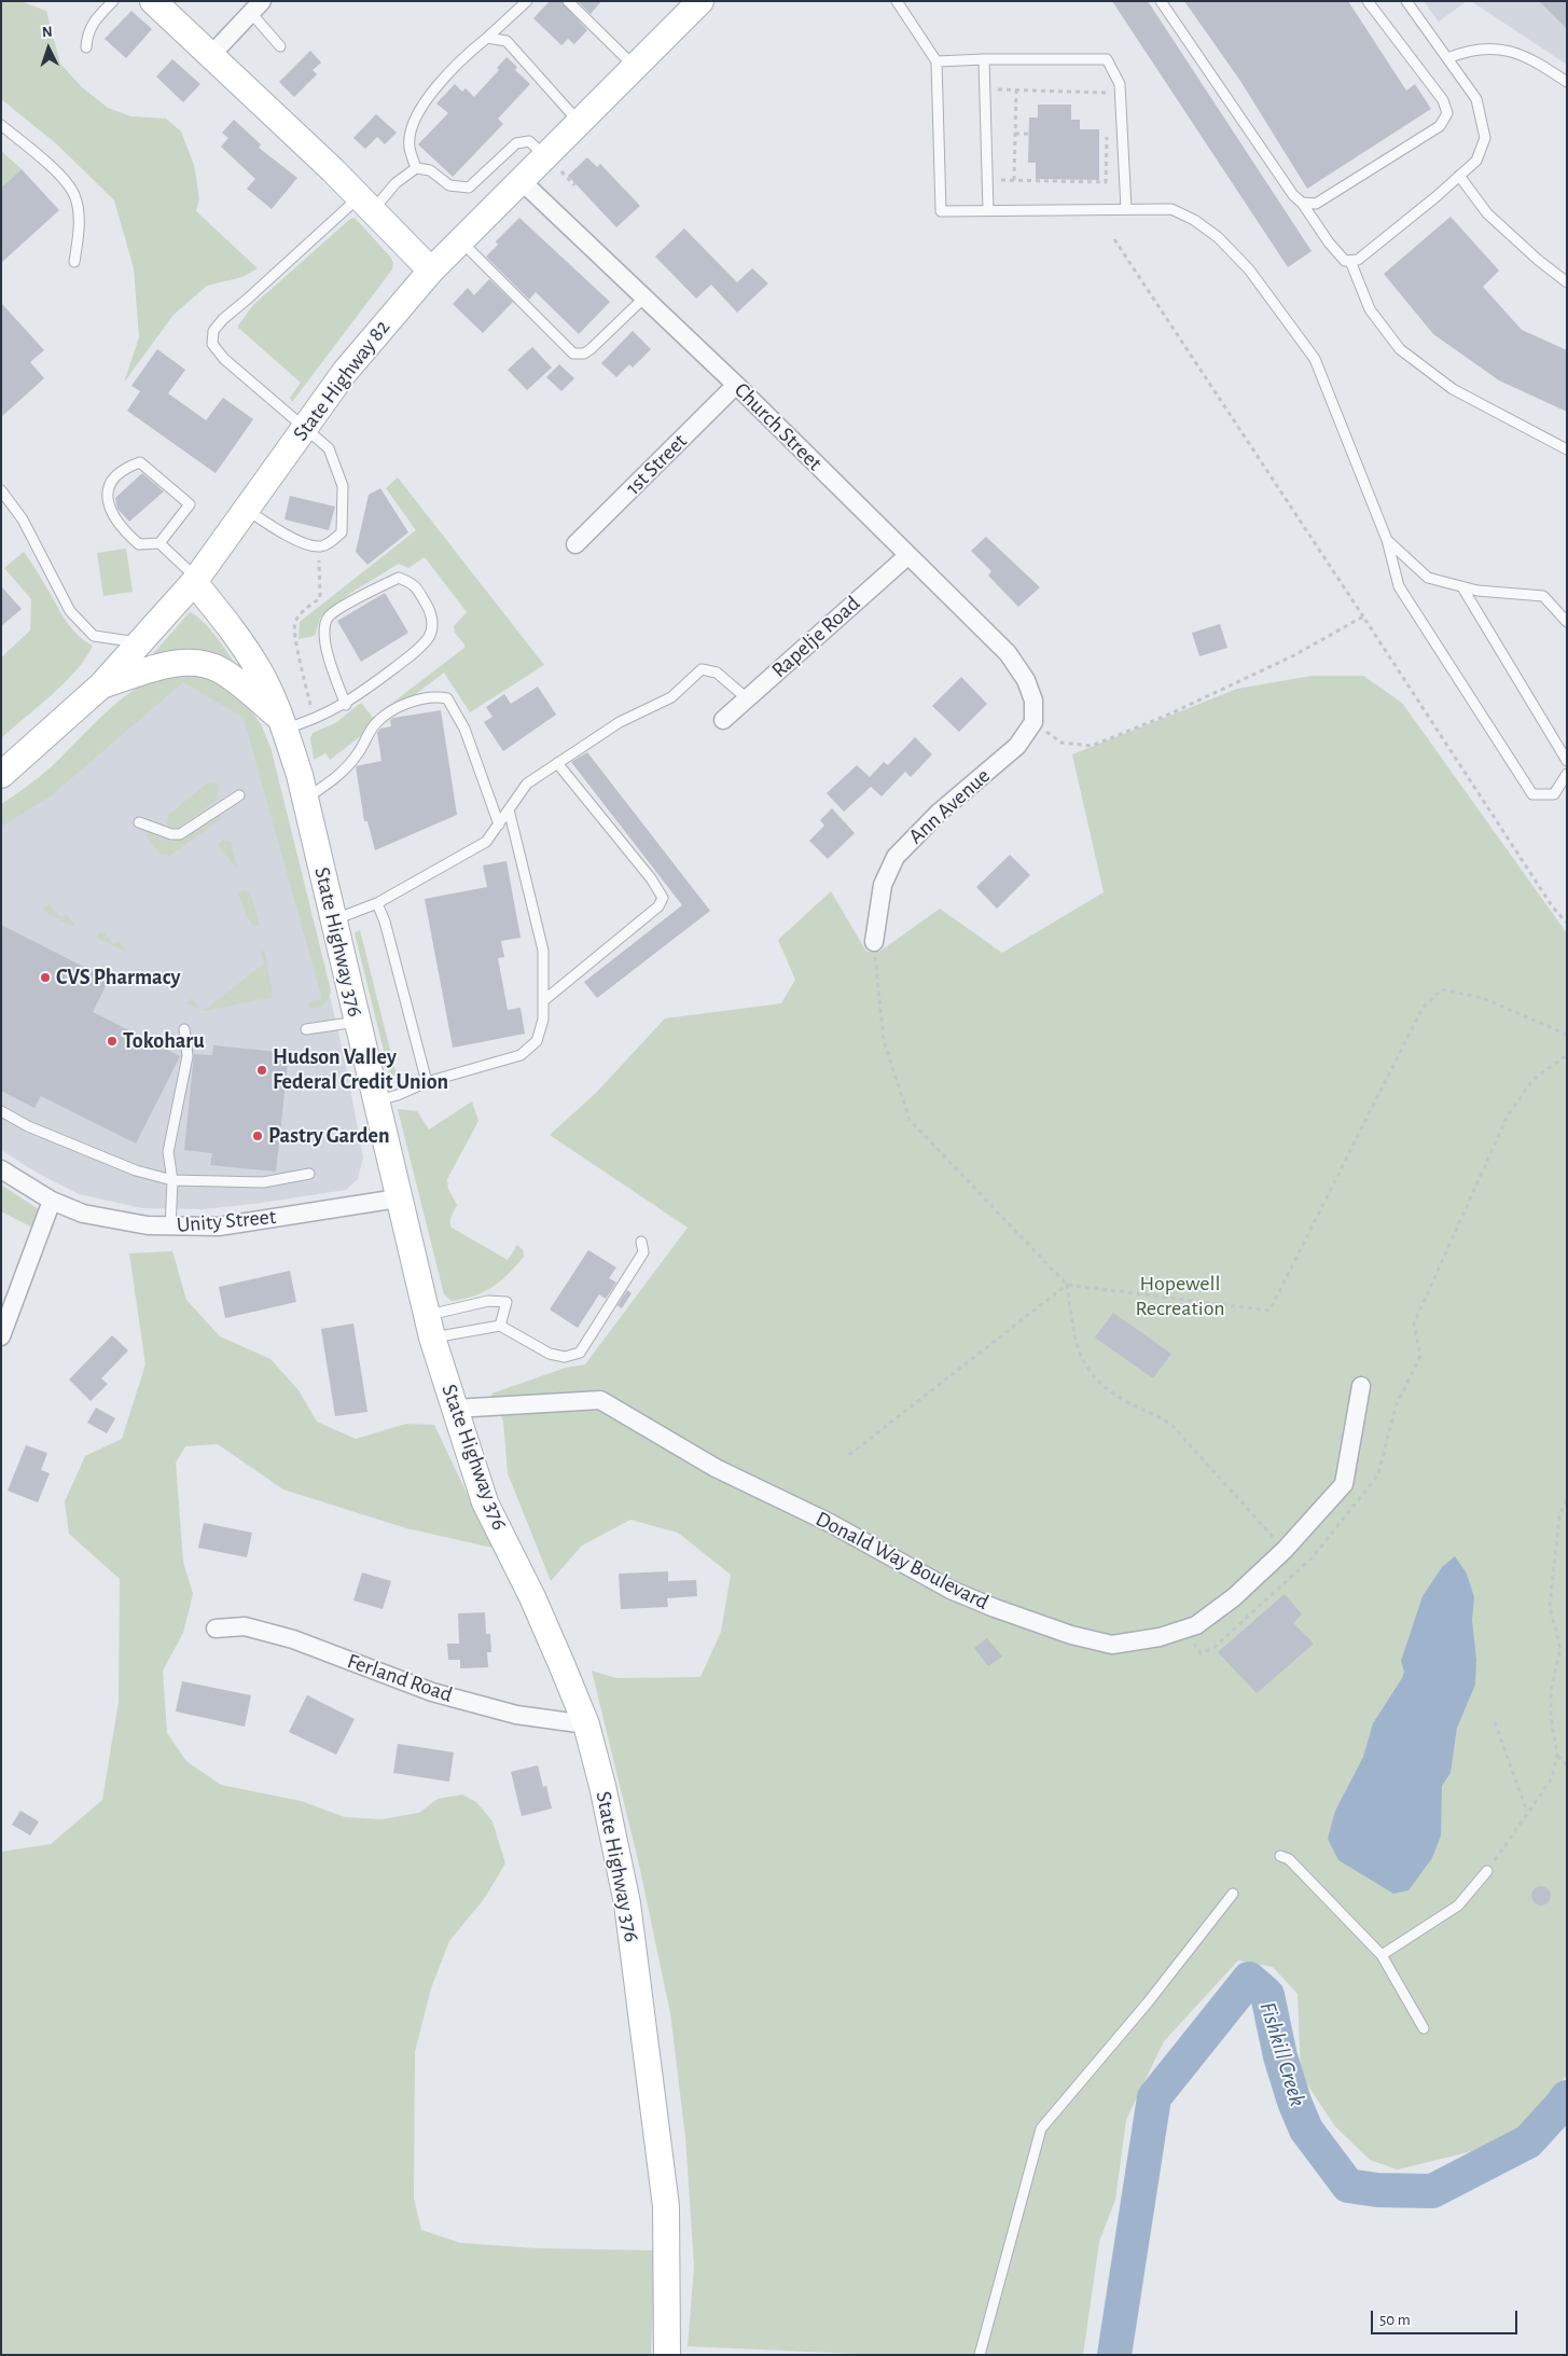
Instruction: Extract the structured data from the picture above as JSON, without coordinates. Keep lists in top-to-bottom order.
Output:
{
  "streets": {
    "main road": ["State Highway 82", "State Highway 376"],
    "street": [
      "Church Street",
      "1st Street",
      "Rapelje Road",
      "Ann Avenue",
      "Unity Street",
      "Donald Way Boulevard",
      "Ferland Road"
    ]
  },
  "crossings": [
    ["State Highway 82", "Church Street"],
    ["State Highway 82", "State Highway 376"],
    ["Church Street", "1st Street"],
    ["Church Street", "Rapelje Road"],
    ["Church Street", "Ann Avenue"],
    ["State Highway 376", "Unity Street"],
    ["State Highway 376", "Donald Way Boulevard"],
    ["State Highway 376", "Ferland Road"]
  ],
  "water": ["Fishkill Creek"],
  "parks": ["Hopewell Recreation"],
  "places": [
    "CVS Pharmacy",
    "Tokoharu",
    "Hudson Valley Federal Credit Union",
    "Pastry Garden"
  ],
  "scale_bar": "50 m",
  "north": "top"
}
